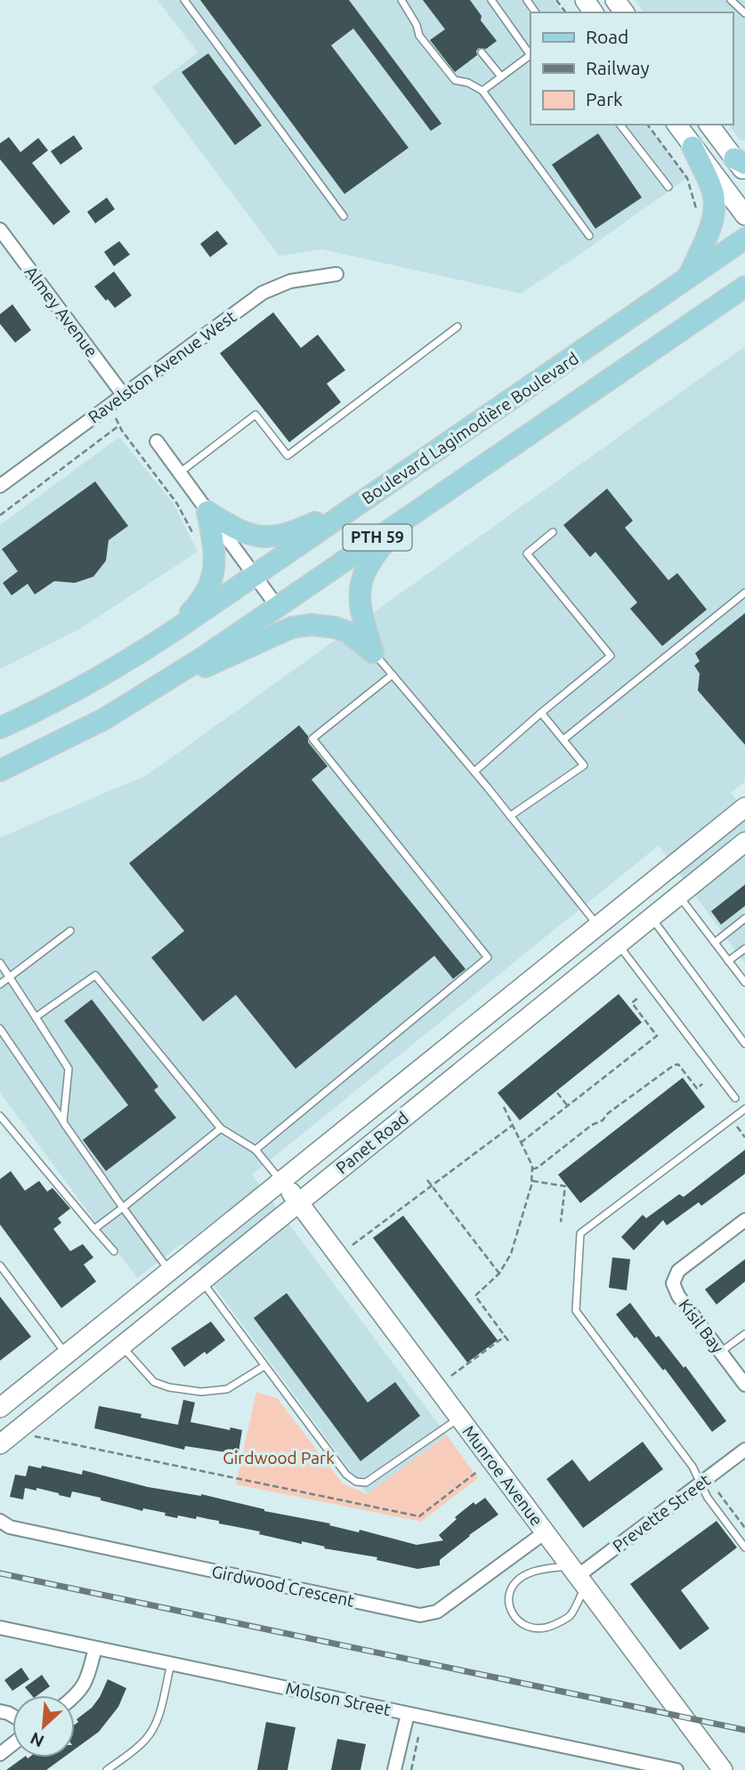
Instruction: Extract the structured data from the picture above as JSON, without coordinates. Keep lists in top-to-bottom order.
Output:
{
  "streets": {
    "main road": ["Boulevard Lagimodière Boulevard", "PTH 59"],
    "street": [
      "Almey Avenue",
      "Ravelston Avenue West",
      "Panet Road",
      "Kisil Bay",
      "Munroe Avenue",
      "Prevette Street",
      "Girdwood Crescent",
      "Molson Street"
    ]
  },
  "crossings": [
    ["Almey Avenue", "Ravelston Avenue West"],
    ["Panet Road", "Munroe Avenue"],
    ["Munroe Avenue", "Prevette Street"],
    ["Munroe Avenue", "Girdwood Crescent"]
  ],
  "parks": ["Girdwood Park"],
  "legend": ["Road", "Railway", "Park"],
  "north": "bottom left"
}
